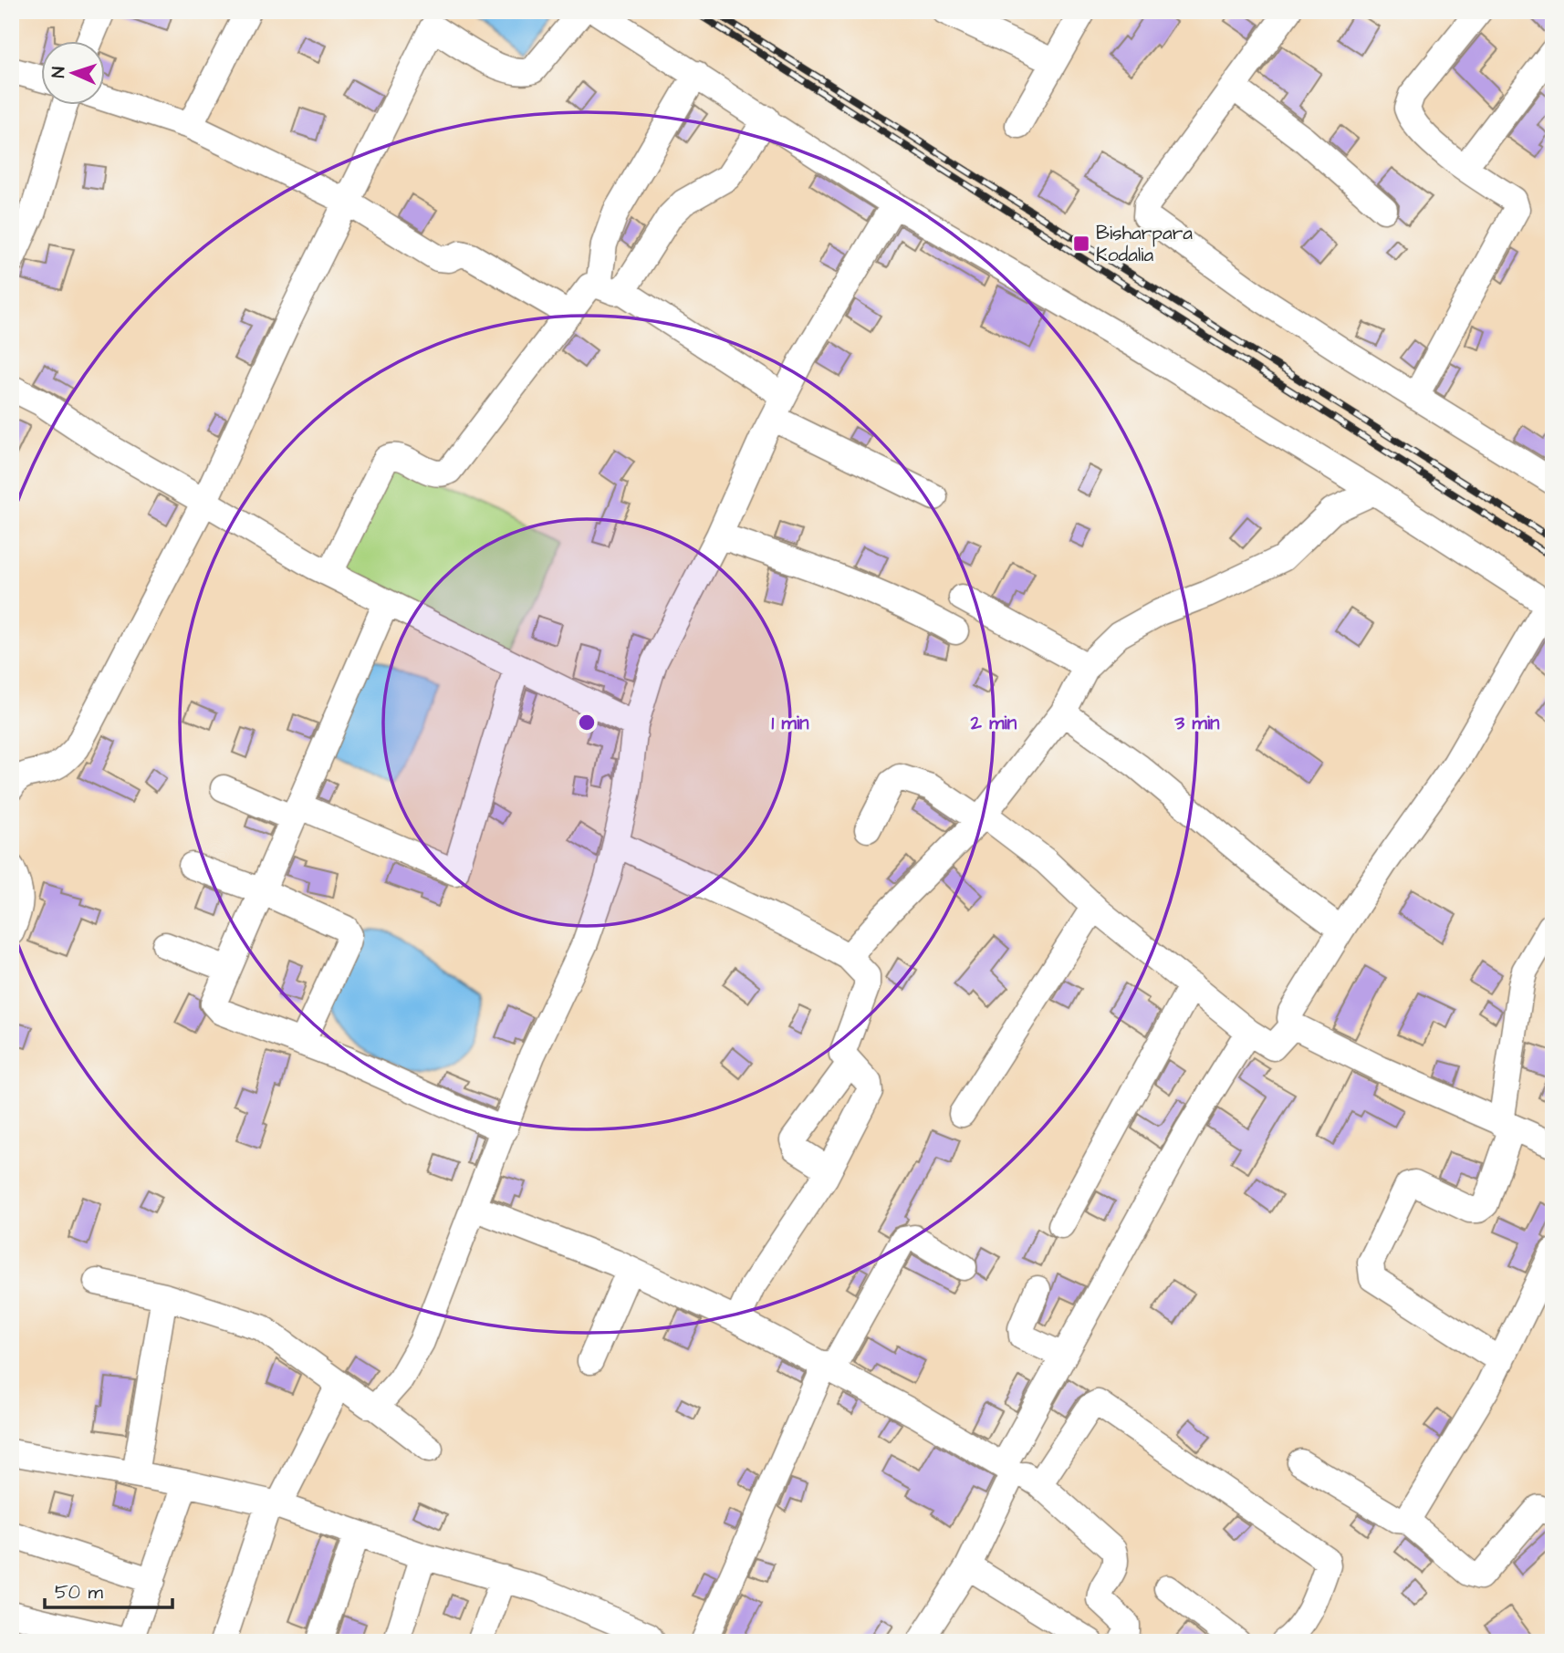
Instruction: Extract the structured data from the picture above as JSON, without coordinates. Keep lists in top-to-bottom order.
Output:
{
  "places": {
    "transit": ["Bisharpara Kodalia"]
  },
  "scale_bar": "50 m",
  "north": "left",
  "rings": ["1 min", "2 min", "3 min"]
}
